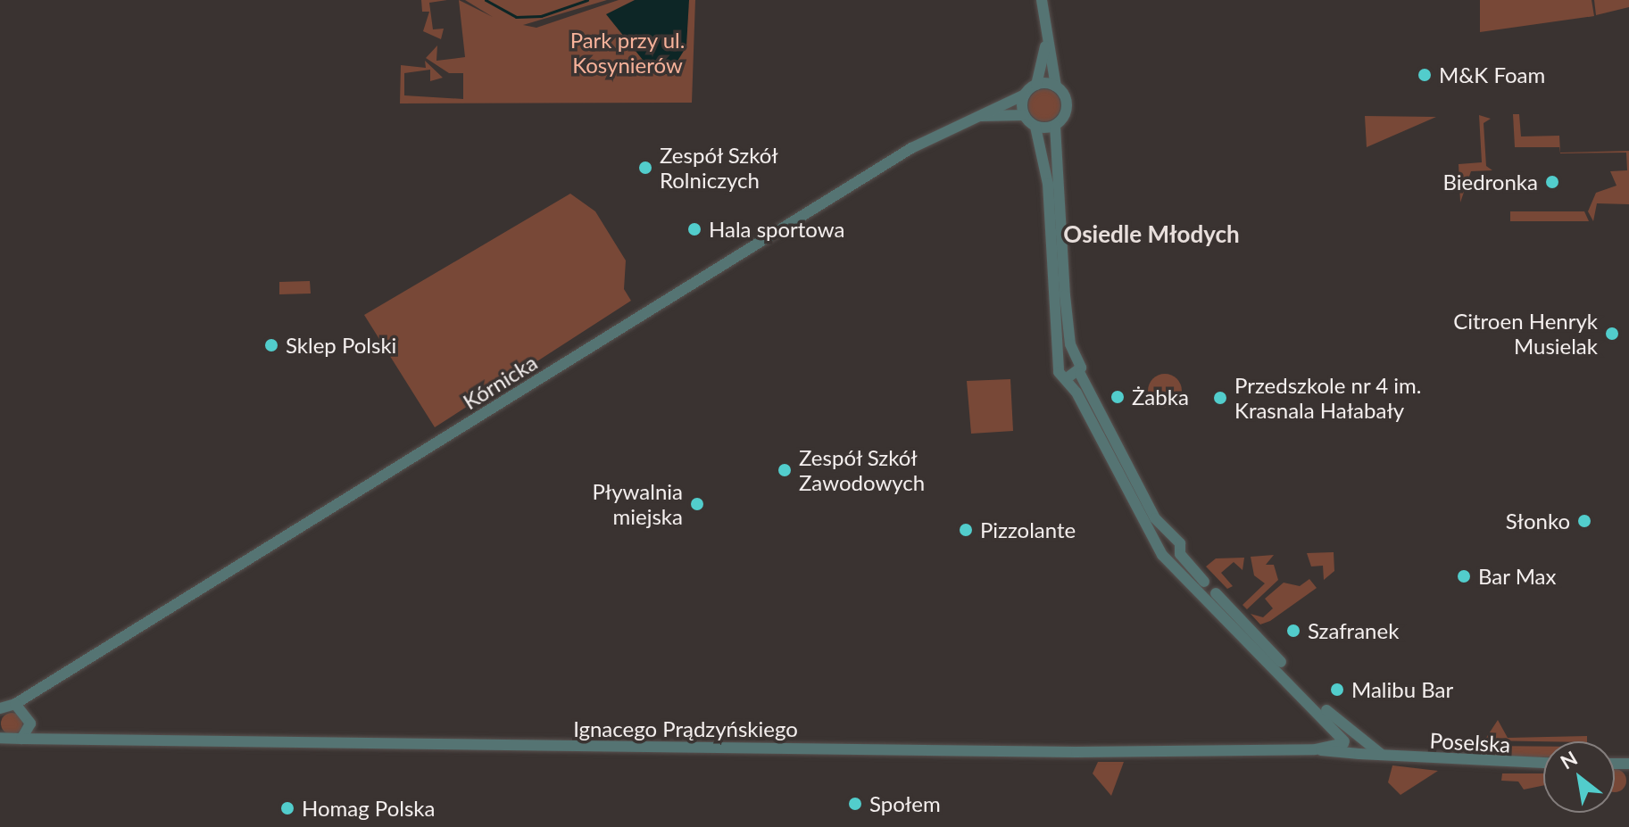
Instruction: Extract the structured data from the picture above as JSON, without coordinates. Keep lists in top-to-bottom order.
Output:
{
  "streets": {
    "street": ["Kórnicka", "Ignacego Prądzyńskiego", "Poselska"]
  },
  "crossings": [
    ["Ignacego Prądzyńskiego", "Poselska"]
  ],
  "districts": ["Osiedle Młodych"],
  "parks": ["Park przy ul. Kosynierów"],
  "places": [
    "M&K Foam",
    "Zespół Szkół Rolniczych",
    "Biedronka",
    "Hala sportowa",
    "Citroen Henryk Musielak",
    "Sklep Polski",
    "Żabka",
    "Przedszkole nr 4 im. Krasnala Hałabały",
    "Zespół Szkół Zawodowych",
    "Pływalnia miejska",
    "Słonko",
    "Pizzolante",
    "Bar Max",
    "Szafranek",
    "Malibu Bar",
    "Społem",
    "Homag Polska"
  ],
  "north": "top left"
}
